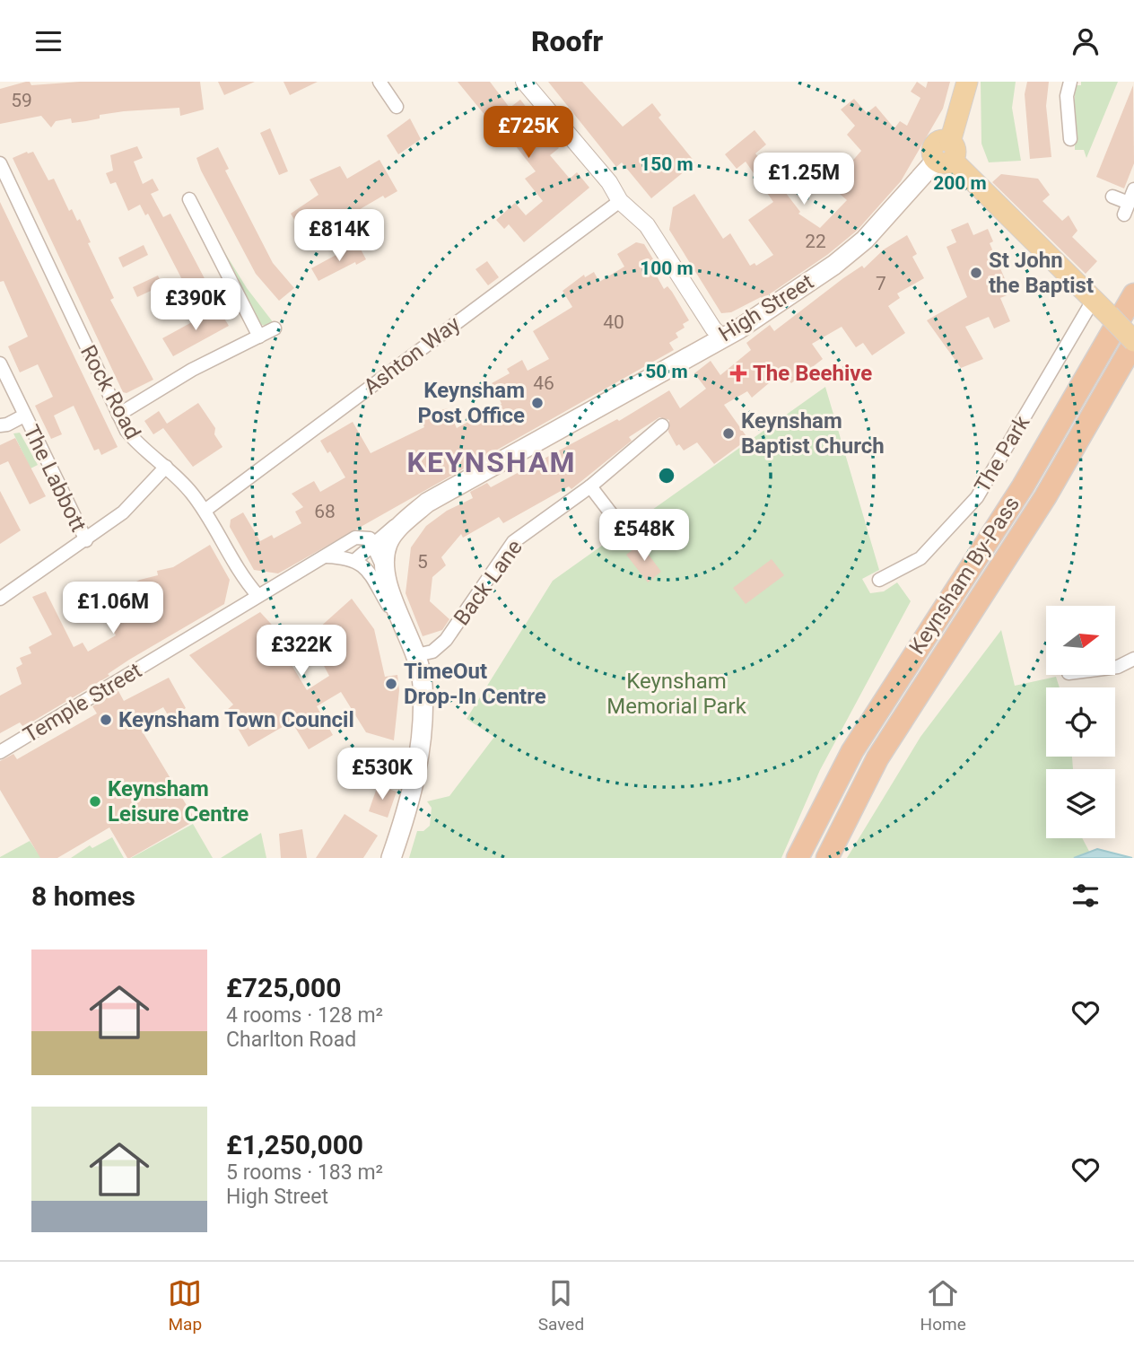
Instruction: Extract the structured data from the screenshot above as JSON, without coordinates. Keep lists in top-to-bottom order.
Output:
{
  "streets": {
    "highway": ["Keynsham By-Pass"],
    "main road": ["High Street"],
    "street": [
      "Ashton Way",
      "Rock Road",
      "The Park",
      "The Labbott",
      "Back Lane",
      "Temple Street"
    ]
  },
  "crossings": [
    ["High Street", "Back Lane"],
    ["High Street", "Temple Street"],
    ["Ashton Way", "Rock Road"],
    ["Rock Road", "Temple Street"]
  ],
  "districts": ["KEYNSHAM"],
  "parks": ["Keynsham Memorial Park"],
  "places": {
    "other": [
      "St John the Baptist",
      "Keynsham Post Office",
      "Keynsham Baptist Church",
      "TimeOut Drop-In Centre",
      "Keynsham Town Council",
      "Keynsham Leisure Centre"
    ],
    "health": ["The Beehive"]
  },
  "house_numbers": [
    "59",
    "22",
    "7",
    "40",
    "46",
    "68",
    "5"
  ],
  "north": "right",
  "page": {
    "header": "Roofr",
    "price": [
      "£725K",
      "£1.25M",
      "£814K",
      "£390K",
      "£548K",
      "£1.06M",
      "£322K",
      "£530K"
    ],
    "heading": "8 homes",
    "list": [
      {
        "name": "£725,000",
        "note": "4 rooms · 128 m² · Charlton Road"
      },
      {
        "name": "£1,250,000",
        "note": "5 rooms · 183 m² · High Street"
      }
    ],
    "tabs": ["Map", "Saved", "Home"]
  },
  "rings": [
    "150 m",
    "200 m",
    "100 m",
    "50 m"
  ]
}
